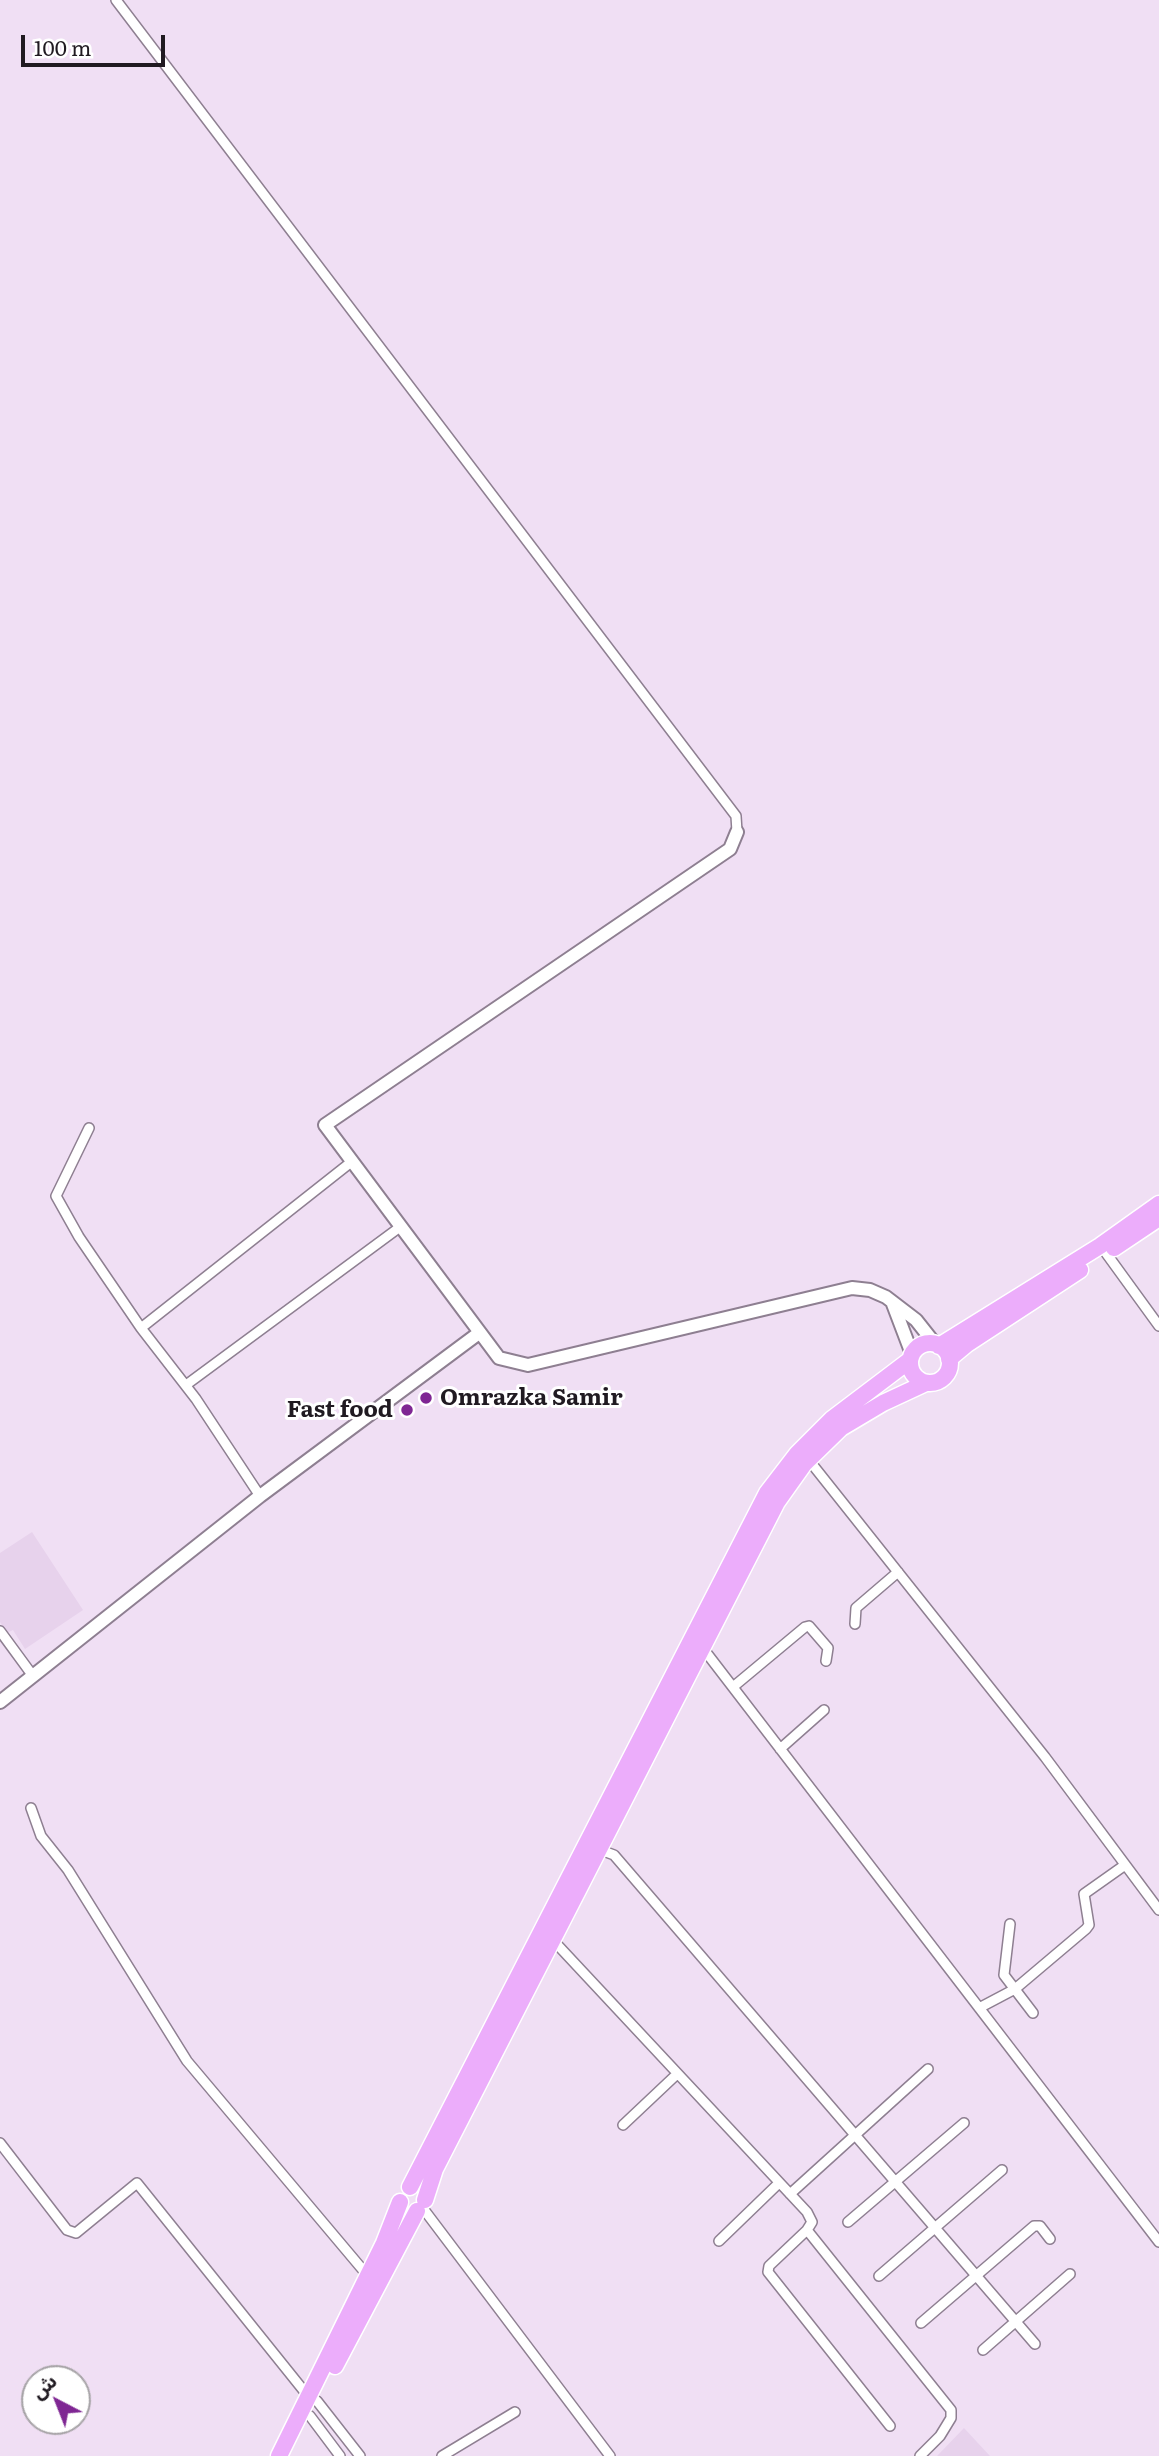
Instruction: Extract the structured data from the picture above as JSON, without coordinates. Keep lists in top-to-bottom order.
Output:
{
  "places": ["Omrazka Samir", "Fast food"],
  "scale_bar": "100 m",
  "north": "top left"
}
